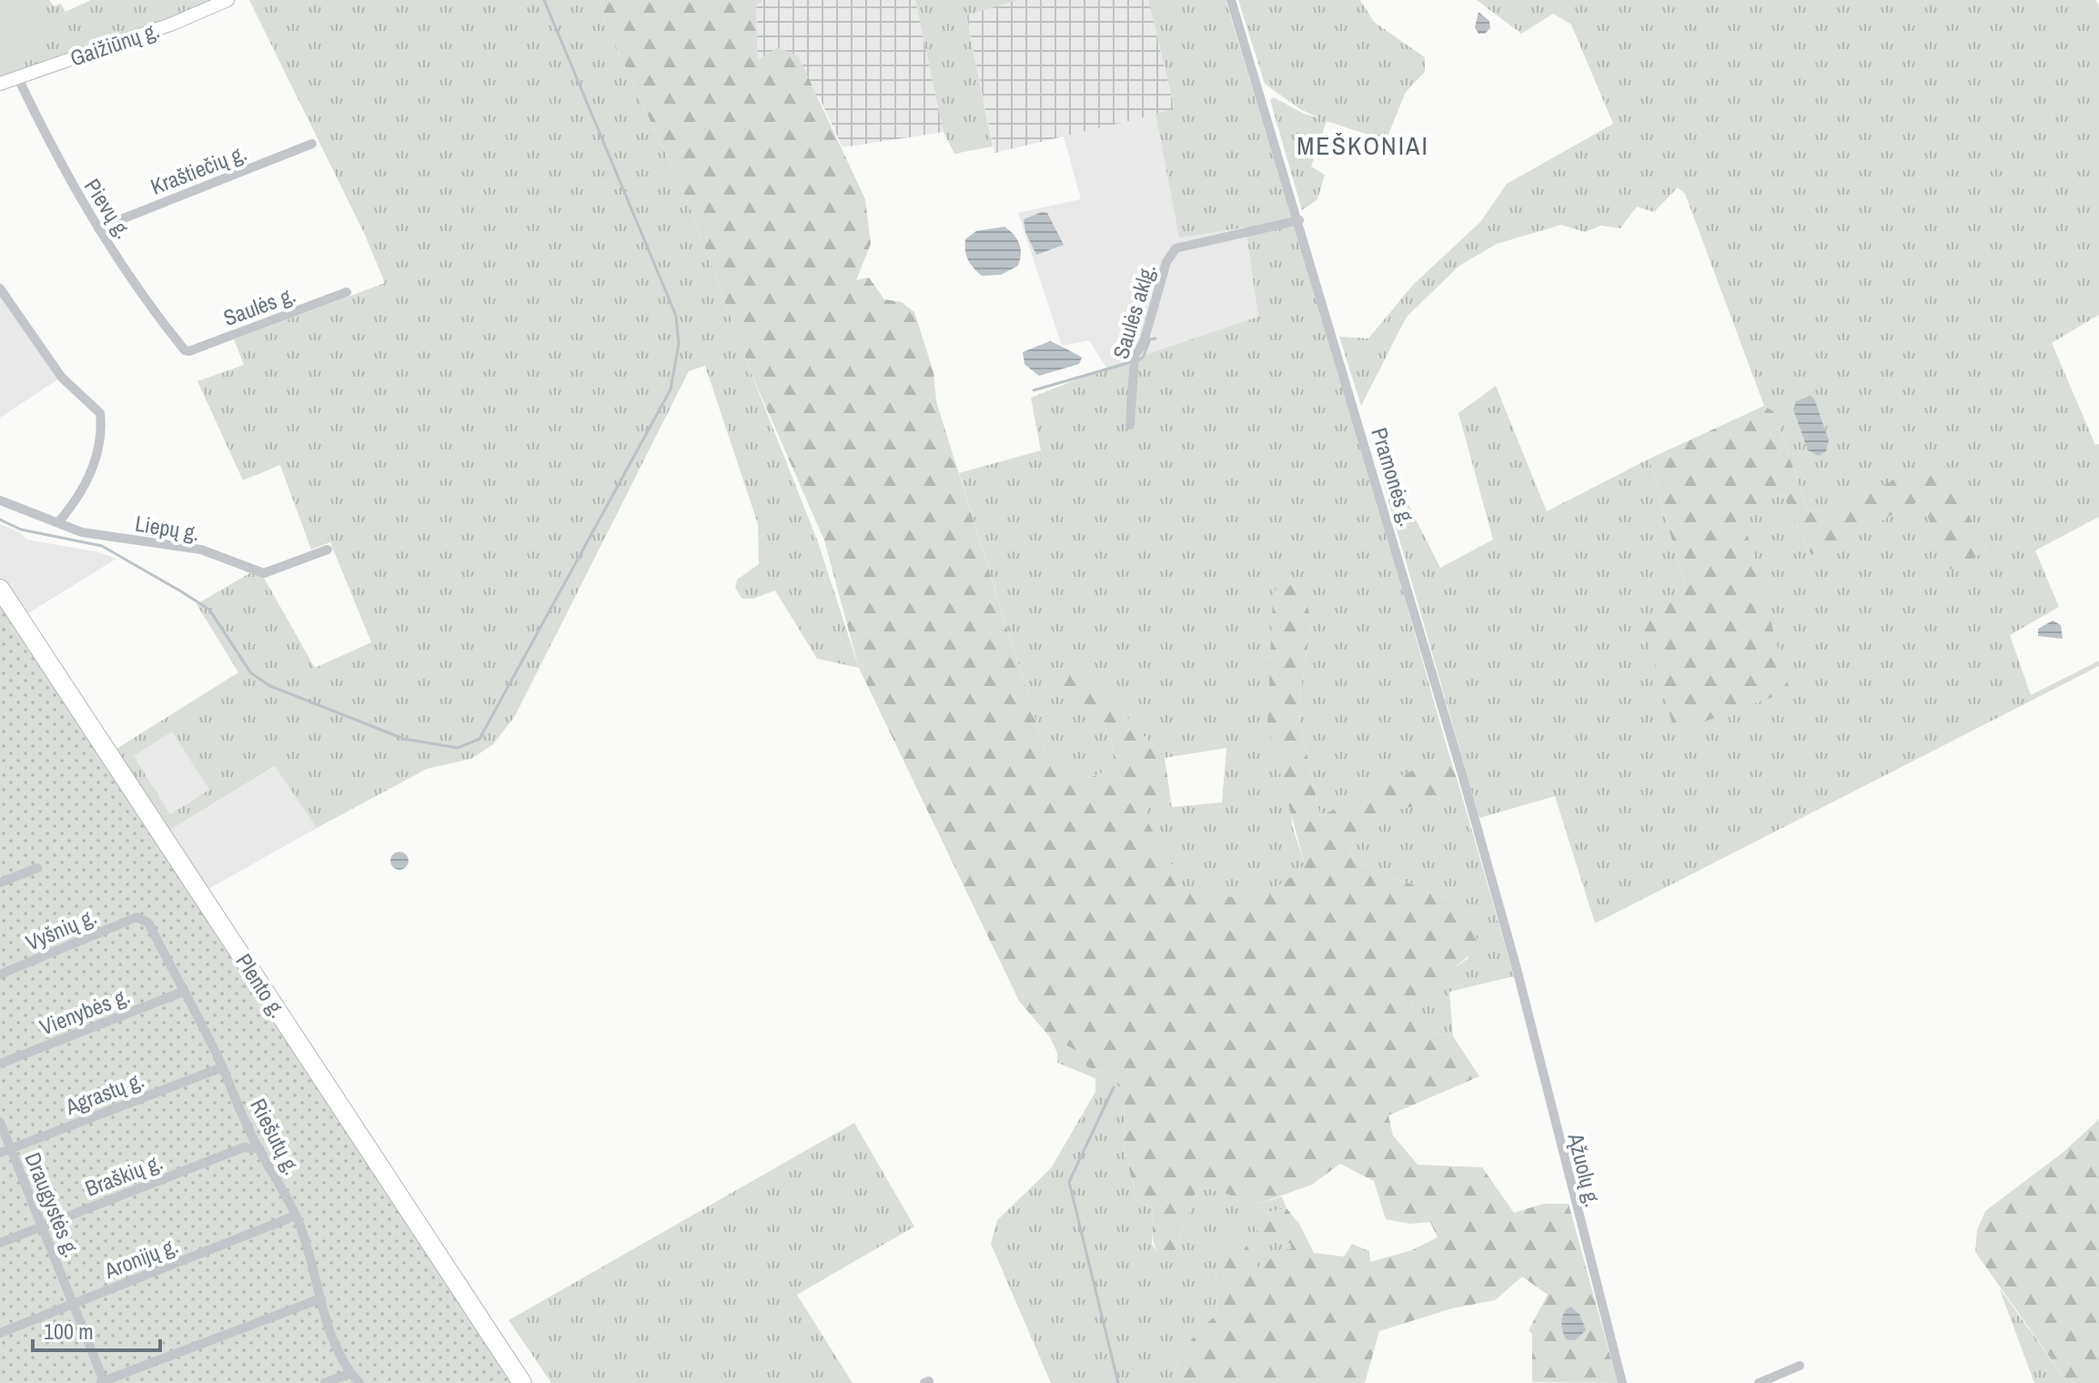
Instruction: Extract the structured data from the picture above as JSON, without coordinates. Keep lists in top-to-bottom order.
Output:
{
  "streets": {
    "highway": ["Plento g."],
    "main road": ["Gaižiūnų g."],
    "street": [
      "Kraštiečių g.",
      "Pievų g.",
      "Saulės g.",
      "Saulės aklg.",
      "Pramonės g.",
      "Liepų g.",
      "Vyšnių g.",
      "Vienybės g.",
      "Agrastų g.",
      "Riešutų g.",
      "Ąžuolų g.",
      "Braškių g.",
      "Draugystės g.",
      "Aronijų g."
    ]
  },
  "crossings": [
    ["Gaižiūnų g.", "Pievų g."],
    ["Kraštiečių g.", "Pievų g."],
    ["Pievų g.", "Saulės g."],
    ["Saulės aklg.", "Pramonės g."],
    ["Pramonės g.", "Ąžuolų g."],
    ["Vyšnių g.", "Riešutų g."],
    ["Vienybės g.", "Riešutų g."],
    ["Agrastų g.", "Riešutų g."],
    ["Agrastų g.", "Draugystės g."],
    ["Riešutų g.", "Braškių g."],
    ["Riešutų g.", "Aronijų g."],
    ["Braškių g.", "Draugystės g."],
    ["Draugystės g.", "Aronijų g."]
  ],
  "districts": ["MEŠKONIAI"],
  "scale_bar": "100 m"
}
